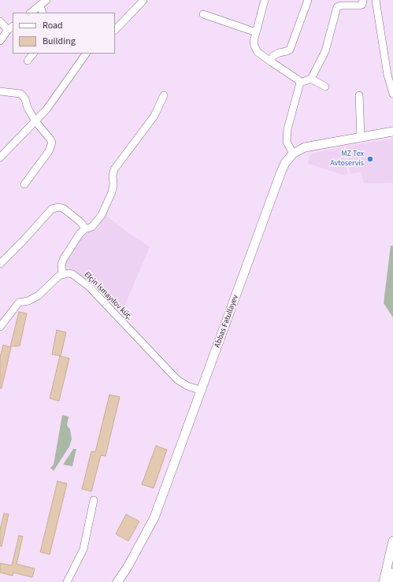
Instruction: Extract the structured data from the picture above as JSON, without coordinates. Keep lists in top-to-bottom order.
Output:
{
  "streets": {
    "main road": ["Abbas Fətullayev"],
    "street": ["Elçin İsmayılov küç."]
  },
  "crossings": [
    ["Elçin İsmayılov küç.", "Abbas Fətullayev"]
  ],
  "places": ["MZ Tex Avtoservis"],
  "legend": ["Road", "Building"]
}
